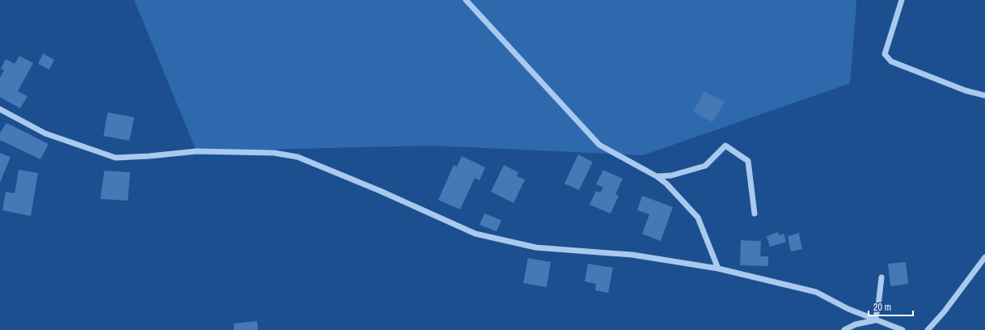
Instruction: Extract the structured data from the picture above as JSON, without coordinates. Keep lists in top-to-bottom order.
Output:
{
  "scale_bar": "20 m"
}
